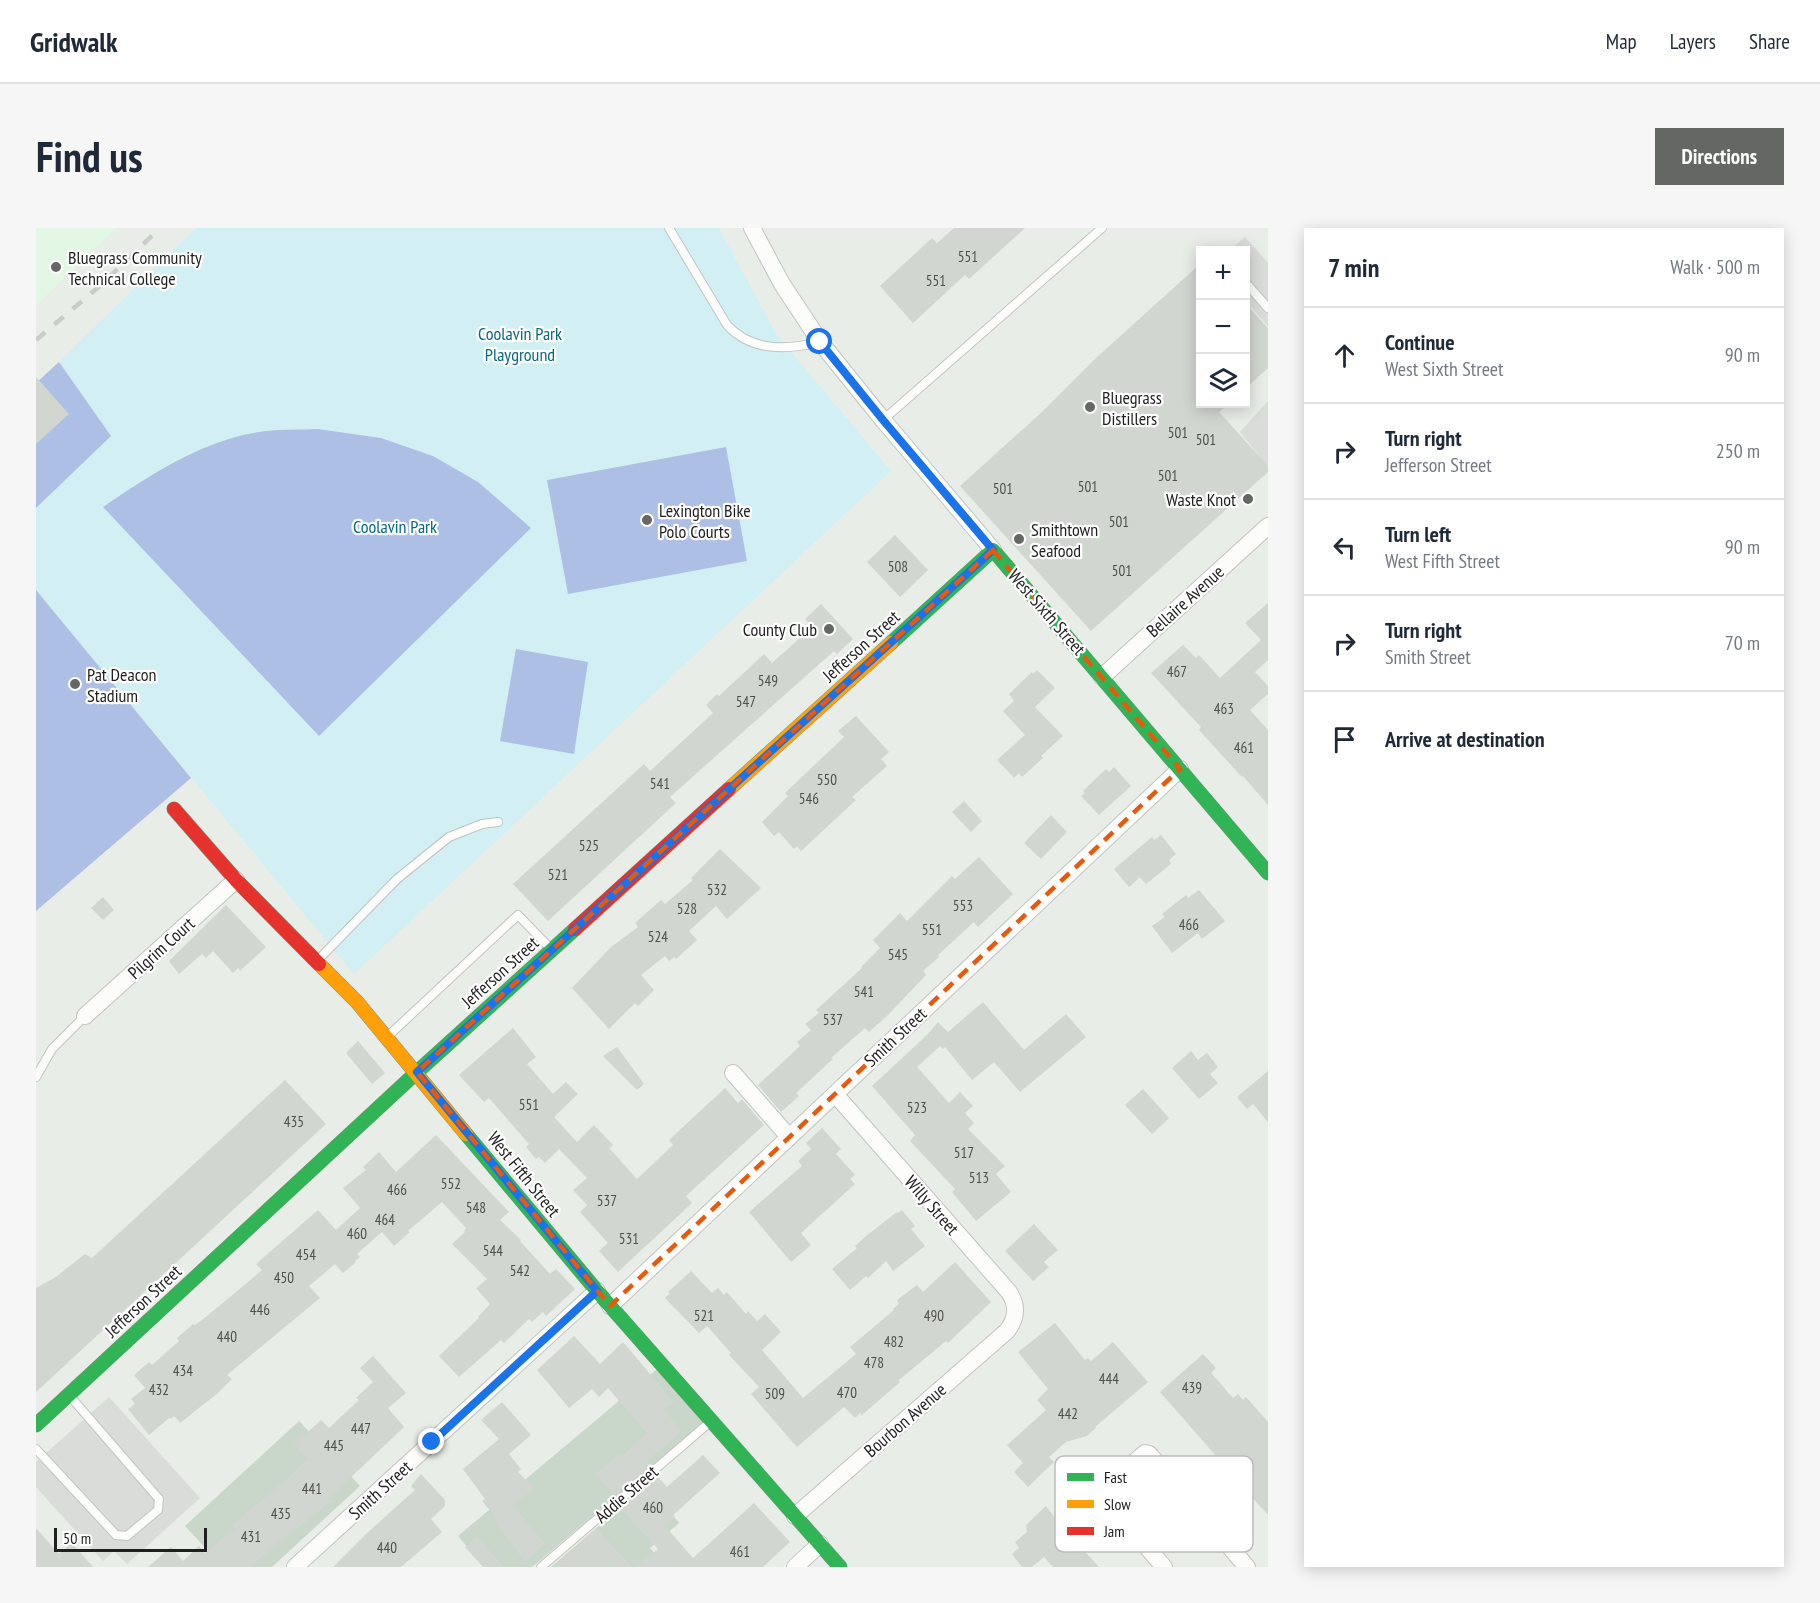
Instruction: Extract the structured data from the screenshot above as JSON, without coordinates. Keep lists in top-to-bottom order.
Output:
{
  "streets": {
    "street": [
      "Bellaire Avenue",
      "West Sixth Street",
      "Jefferson Street",
      "Pilgrim Court",
      "Smith Street",
      "West Fifth Street",
      "Willy Street",
      "Bourbon Avenue"
    ],
    "lane": ["Addie Street"]
  },
  "crossings": [
    ["Bellaire Avenue", "West Sixth Street"],
    ["West Sixth Street", "Jefferson Street"],
    ["West Sixth Street", "Smith Street"],
    ["Jefferson Street", "West Fifth Street"],
    ["Pilgrim Court", "West Fifth Street"],
    ["Smith Street", "West Fifth Street"],
    ["Smith Street", "Willy Street"],
    ["West Fifth Street", "Bourbon Avenue"],
    ["West Fifth Street", "Addie Street"],
    ["Willy Street", "Bourbon Avenue"]
  ],
  "parks": ["Coolavin Park Playground", "Coolavin Park"],
  "places": [
    "Bluegrass Community Technical College",
    "Bluegrass Distillers",
    "Waste Knot",
    "Lexington Bike Polo Courts",
    "Smithtown Seafood",
    "County Club",
    "Pat Deacon Stadium"
  ],
  "house_numbers": [
    "551",
    "551",
    "501",
    "501",
    "501",
    "501",
    "501",
    "501",
    "508",
    "501",
    "467",
    "549",
    "547",
    "463",
    "461",
    "550",
    "541",
    "546",
    "525",
    "521",
    "532",
    "553",
    "528",
    "466",
    "551",
    "524",
    "545",
    "541",
    "537",
    "551",
    "523",
    "435",
    "517",
    "513",
    "552",
    "466",
    "537",
    "548",
    "464",
    "460",
    "531",
    "544",
    "454",
    "542",
    "450",
    "446",
    "521",
    "490",
    "440",
    "482",
    "478",
    "434",
    "444",
    "439",
    "432",
    "470",
    "509",
    "442",
    "447",
    "445",
    "441",
    "460",
    "435",
    "431",
    "440",
    "461"
  ],
  "legend": ["Fast", "Slow", "Jam"],
  "scale_bar": "50 m",
  "page": {
    "header": "Gridwalk",
    "nav": ["Map", "Layers", "Share"],
    "buttons": "Directions",
    "title": "Find us",
    "heading": ["7 min", "Walk · 500 m"],
    "map_buttons": ["+", "−"],
    "list": [
      ["Continue", "West Sixth Street", "90 m"],
      ["Turn right", "Jefferson Street", "250 m"],
      ["Turn left", "West Fifth Street", "90 m"],
      ["Turn right", "Smith Street", "70 m"],
      "Arrive at destination"
    ],
    "scale": "50 m"
  }
}
